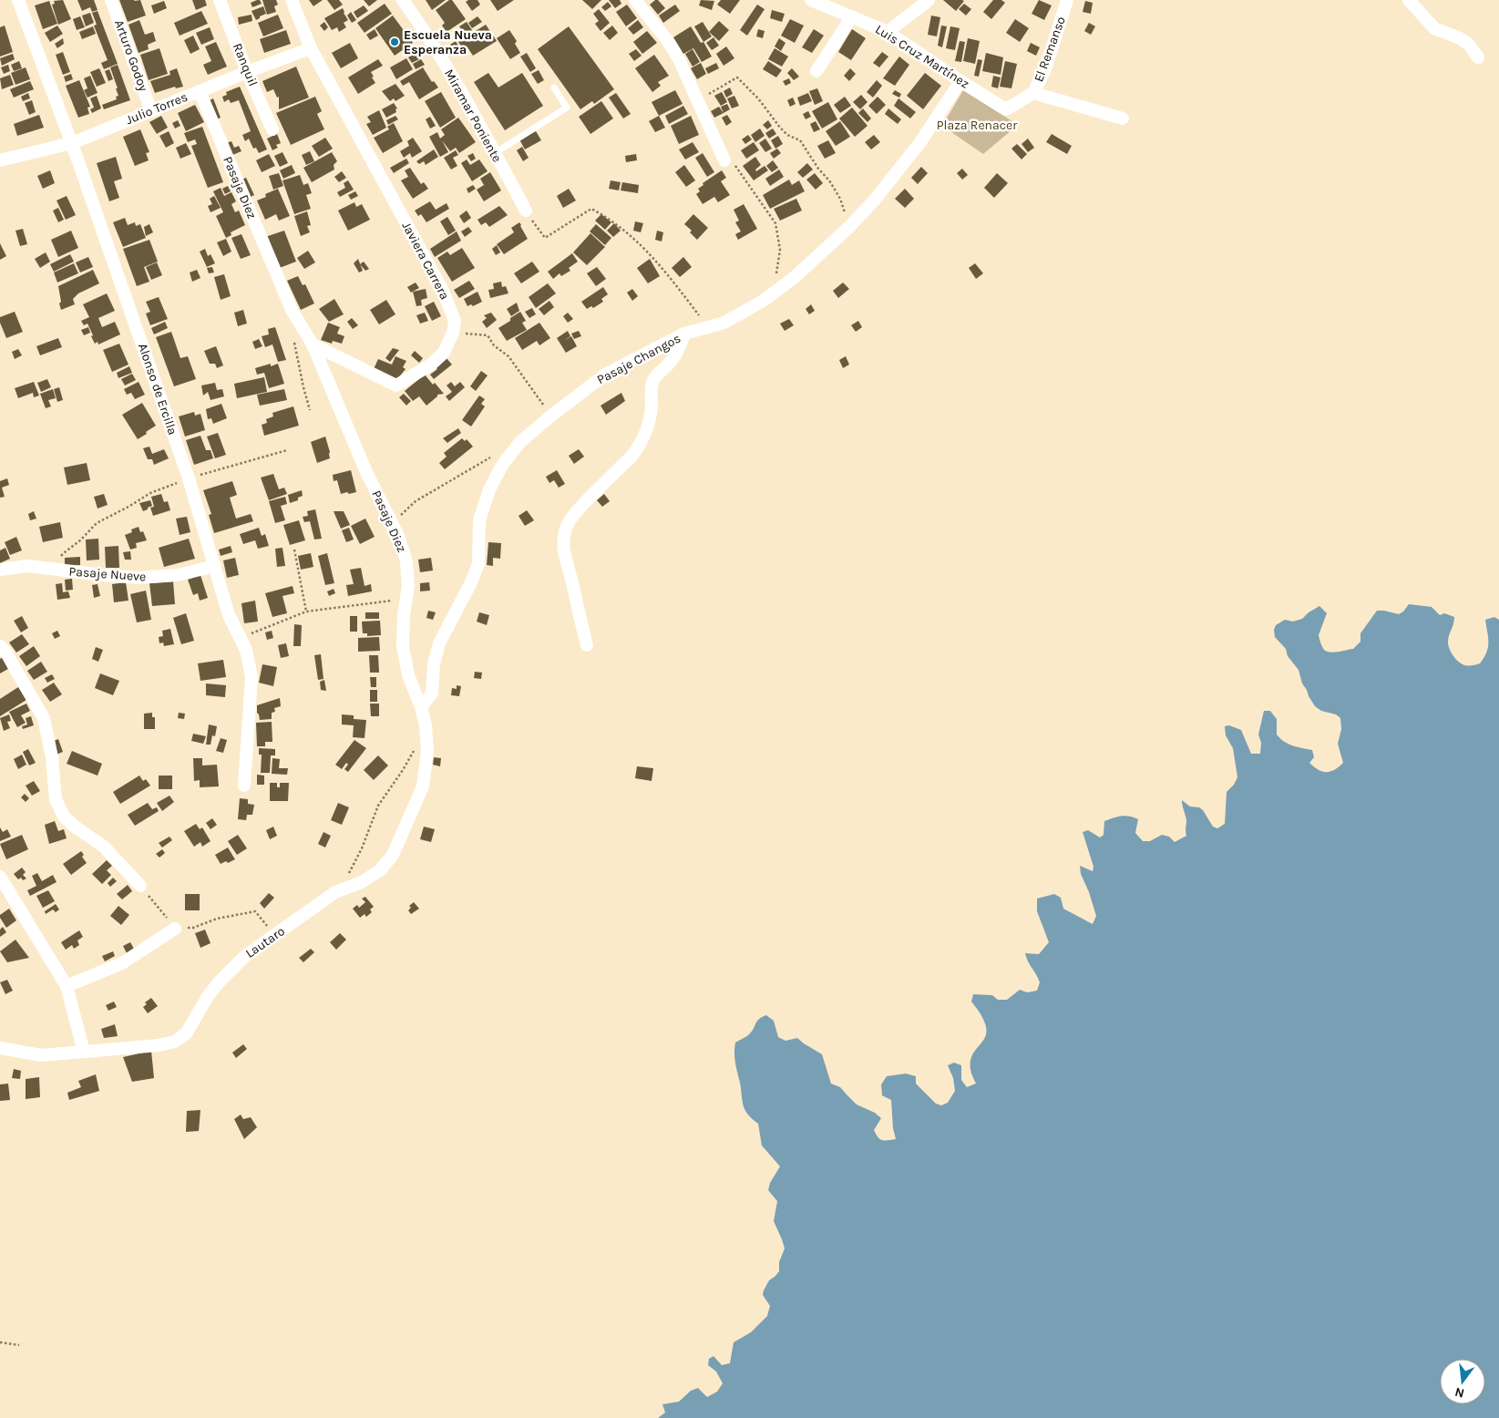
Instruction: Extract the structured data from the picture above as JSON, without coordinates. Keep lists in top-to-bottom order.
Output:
{
  "streets": {
    "street": [
      "El Remanso",
      "Arturo Godoy",
      "Luis Cruz Martínez",
      "Ranquil",
      "Julio Torres",
      "Miramar Poniente",
      "Pasaje Diez",
      "Javiera Carrera",
      "Pasaje Changos",
      "Alonso de Ercilla",
      "Pasaje Nueve",
      "Lautaro"
    ]
  },
  "crossings": [
    ["El Remanso", "Luis Cruz Martínez"],
    ["Arturo Godoy", "Julio Torres"],
    ["Luis Cruz Martínez", "Pasaje Changos"],
    ["Ranquil", "Julio Torres"],
    ["Julio Torres", "Pasaje Diez"],
    ["Julio Torres", "Javiera Carrera"],
    ["Julio Torres", "Alonso de Ercilla"],
    ["Pasaje Diez", "Pasaje Changos"],
    ["Pasaje Diez", "Lautaro"],
    ["Pasaje Changos", "Lautaro"],
    ["Alonso de Ercilla", "Pasaje Nueve"]
  ],
  "parks": ["Plaza Renacer"],
  "places": ["Escuela Nueva Esperanza"],
  "north": "bottom"
}
